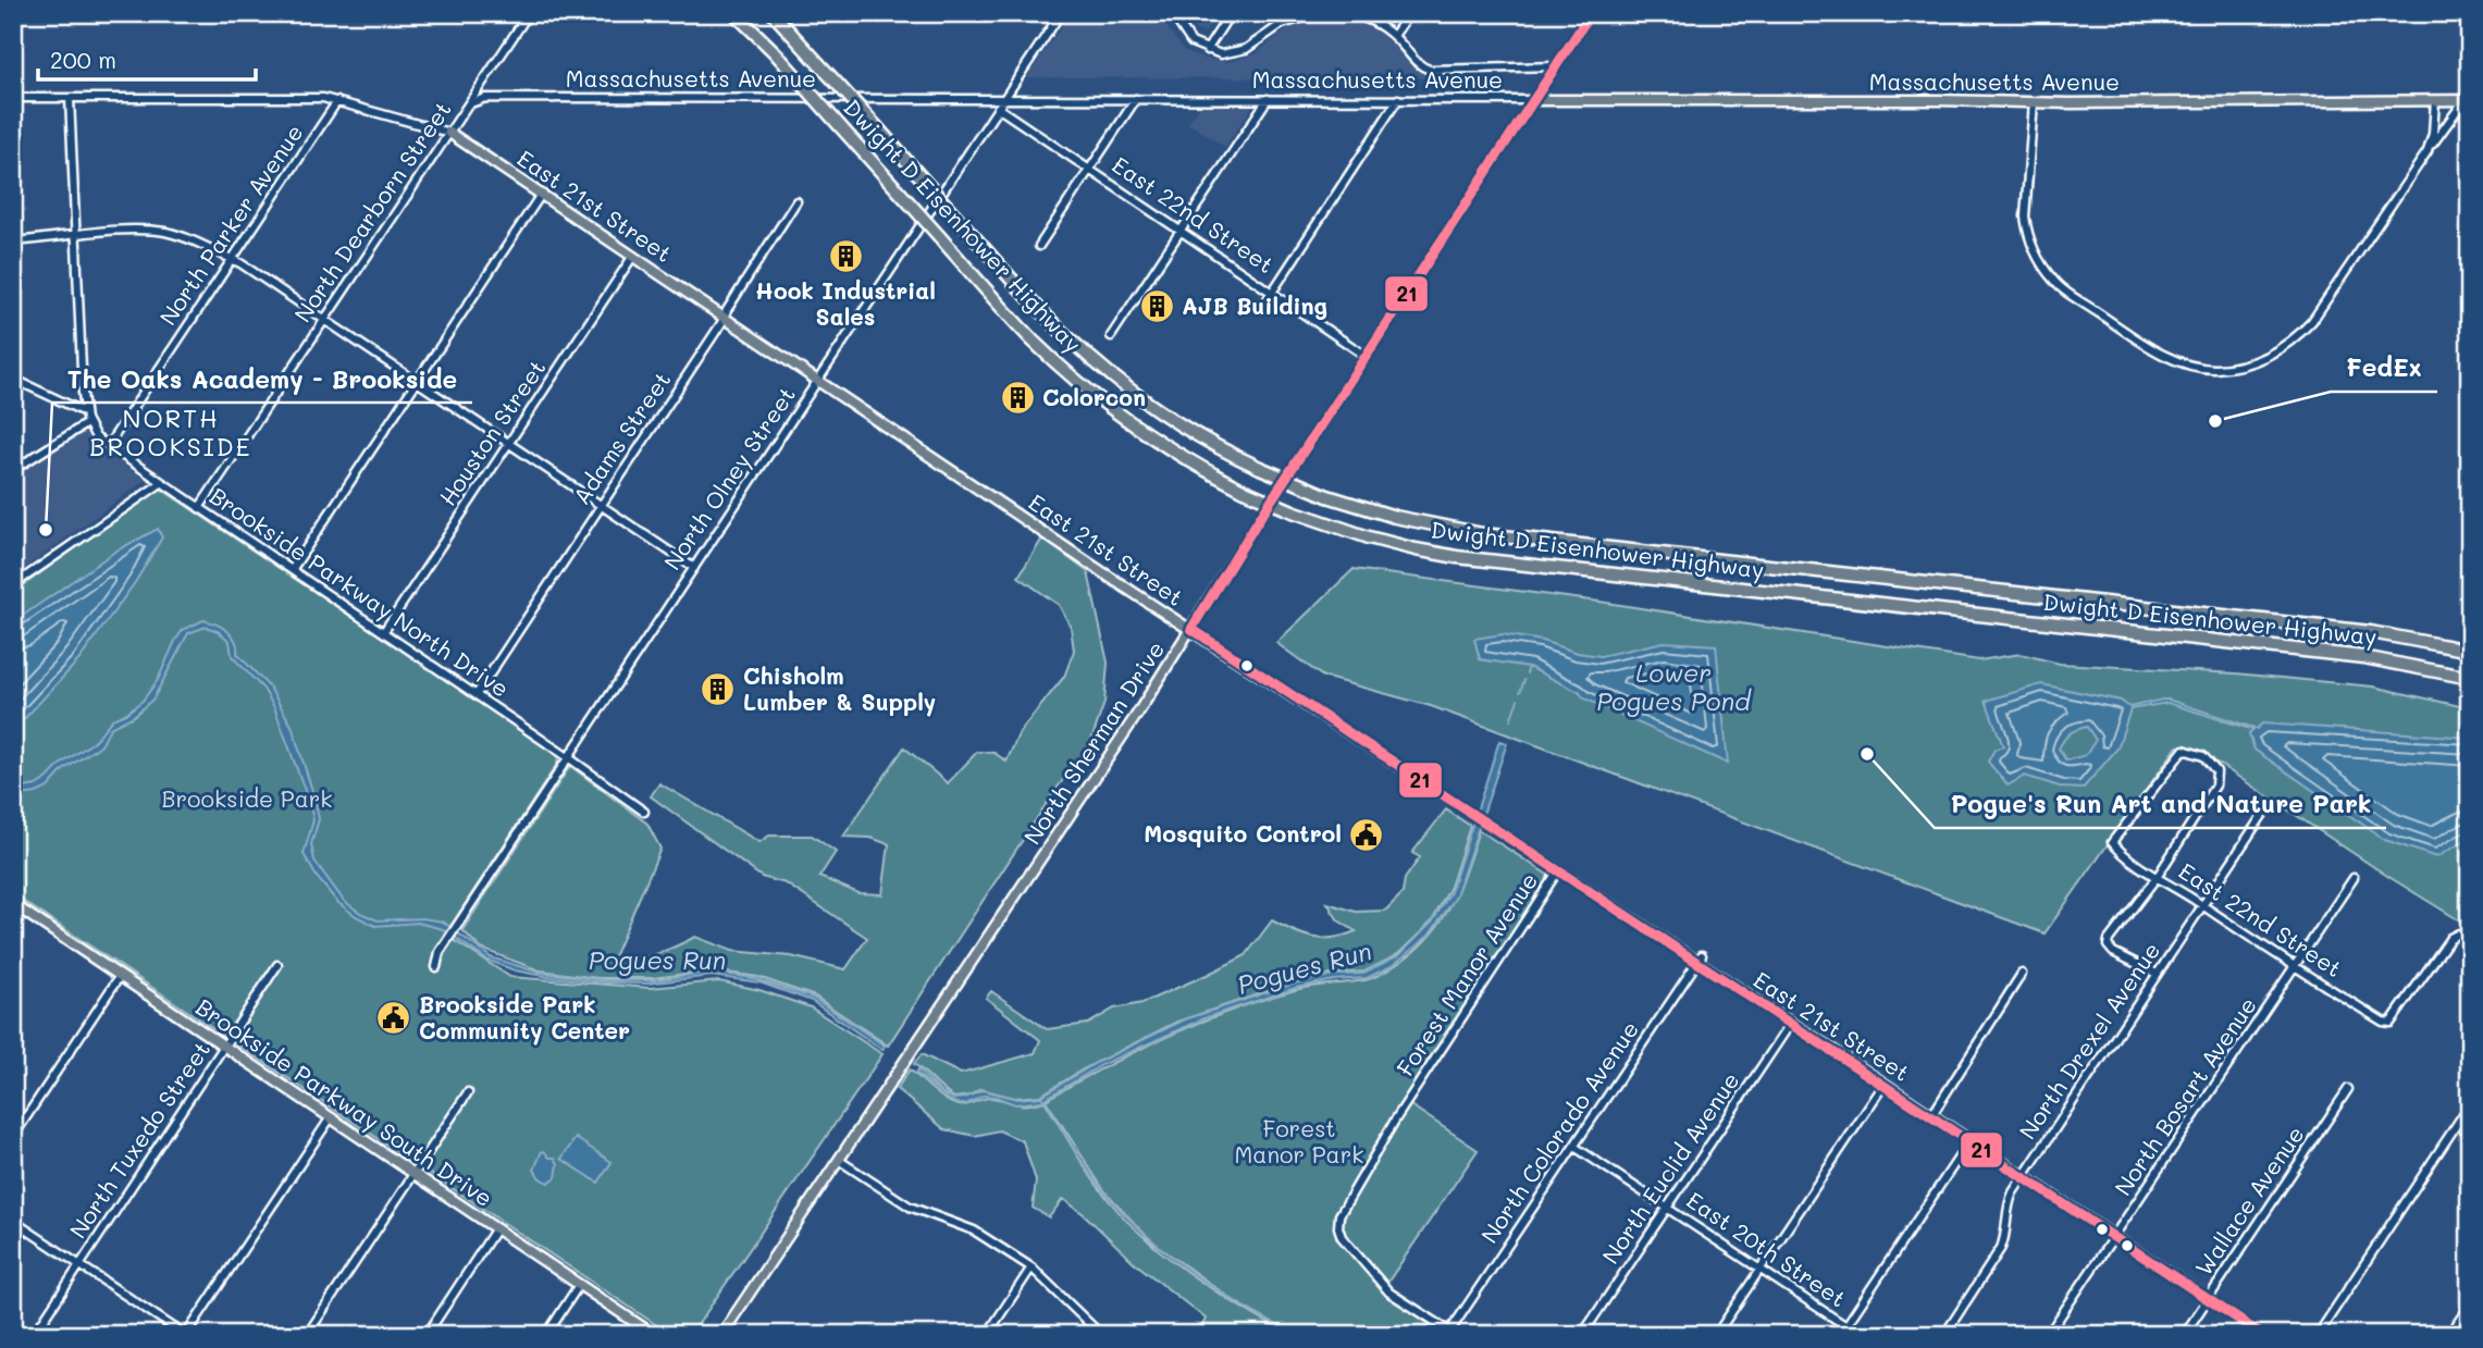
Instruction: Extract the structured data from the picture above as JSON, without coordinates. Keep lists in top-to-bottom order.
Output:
{
  "streets": {
    "highway": ["Dwight D Eisenhower Highway"],
    "main road": [
      "Massachusetts Avenue",
      "East 21st Street",
      "North Sherman Drive",
      "Brookside Parkway South Drive"
    ],
    "street": [
      "North Dearborn Street",
      "East 22nd Street",
      "North Parker Avenue",
      "Houston Street",
      "Adams Street",
      "North Olney Street",
      "Brookside Parkway North Drive",
      "Forest Manor Avenue",
      "North Drexel Avenue",
      "North Bosart Avenue",
      "North Colorado Avenue",
      "North Tuxedo Street",
      "North Euclid Avenue",
      "Wallace Avenue",
      "East 20th Street"
    ]
  },
  "crossings": [
    ["Massachusetts Avenue", "North Dearborn Street"],
    ["Massachusetts Avenue", "North Olney Street"],
    ["Massachusetts Avenue", "North Sherman Drive"],
    ["East 21st Street", "North Dearborn Street"],
    ["East 21st Street", "North Parker Avenue"],
    ["East 21st Street", "Houston Street"],
    ["East 21st Street", "Adams Street"],
    ["East 21st Street", "North Olney Street"],
    ["East 21st Street", "North Sherman Drive"],
    ["East 21st Street", "Forest Manor Avenue"],
    ["East 21st Street", "North Drexel Avenue"],
    ["East 21st Street", "North Bosart Avenue"],
    ["East 21st Street", "North Colorado Avenue"],
    ["East 21st Street", "North Euclid Avenue"],
    ["East 21st Street", "Wallace Avenue"],
    ["North Dearborn Street", "Brookside Parkway North Drive"],
    ["East 22nd Street", "North Olney Street"],
    ["East 22nd Street", "North Sherman Drive"],
    ["East 22nd Street", "North Drexel Avenue"],
    ["East 22nd Street", "North Bosart Avenue"],
    ["North Parker Avenue", "Brookside Parkway North Drive"],
    ["Houston Street", "Brookside Parkway North Drive"],
    ["Adams Street", "Brookside Parkway North Drive"],
    ["North Olney Street", "Brookside Parkway North Drive"],
    ["Forest Manor Avenue", "North Colorado Avenue"],
    ["Brookside Parkway South Drive", "North Tuxedo Street"],
    ["North Colorado Avenue", "East 20th Street"],
    ["North Euclid Avenue", "East 20th Street"]
  ],
  "districts": ["NORTH BROOKSIDE"],
  "water": ["Lower Pogues Pond", "Pogues Run"],
  "parks": ["Brookside Park", "Forest Manor Park"],
  "places": {
    "building": [
      "Hook Industrial Sales",
      "AJB Building",
      "Colorcon",
      "Chisholm Lumber & Supply"
    ],
    "other": ["FedEx", "The Oaks Academy - Brookside", "Pogue's Run Art and Nature Park"],
    "public building": ["Mosquito Control", "Brookside Park Community Center"]
  },
  "lines": ["transit line 21"],
  "scale_bar": "200 m"
}
